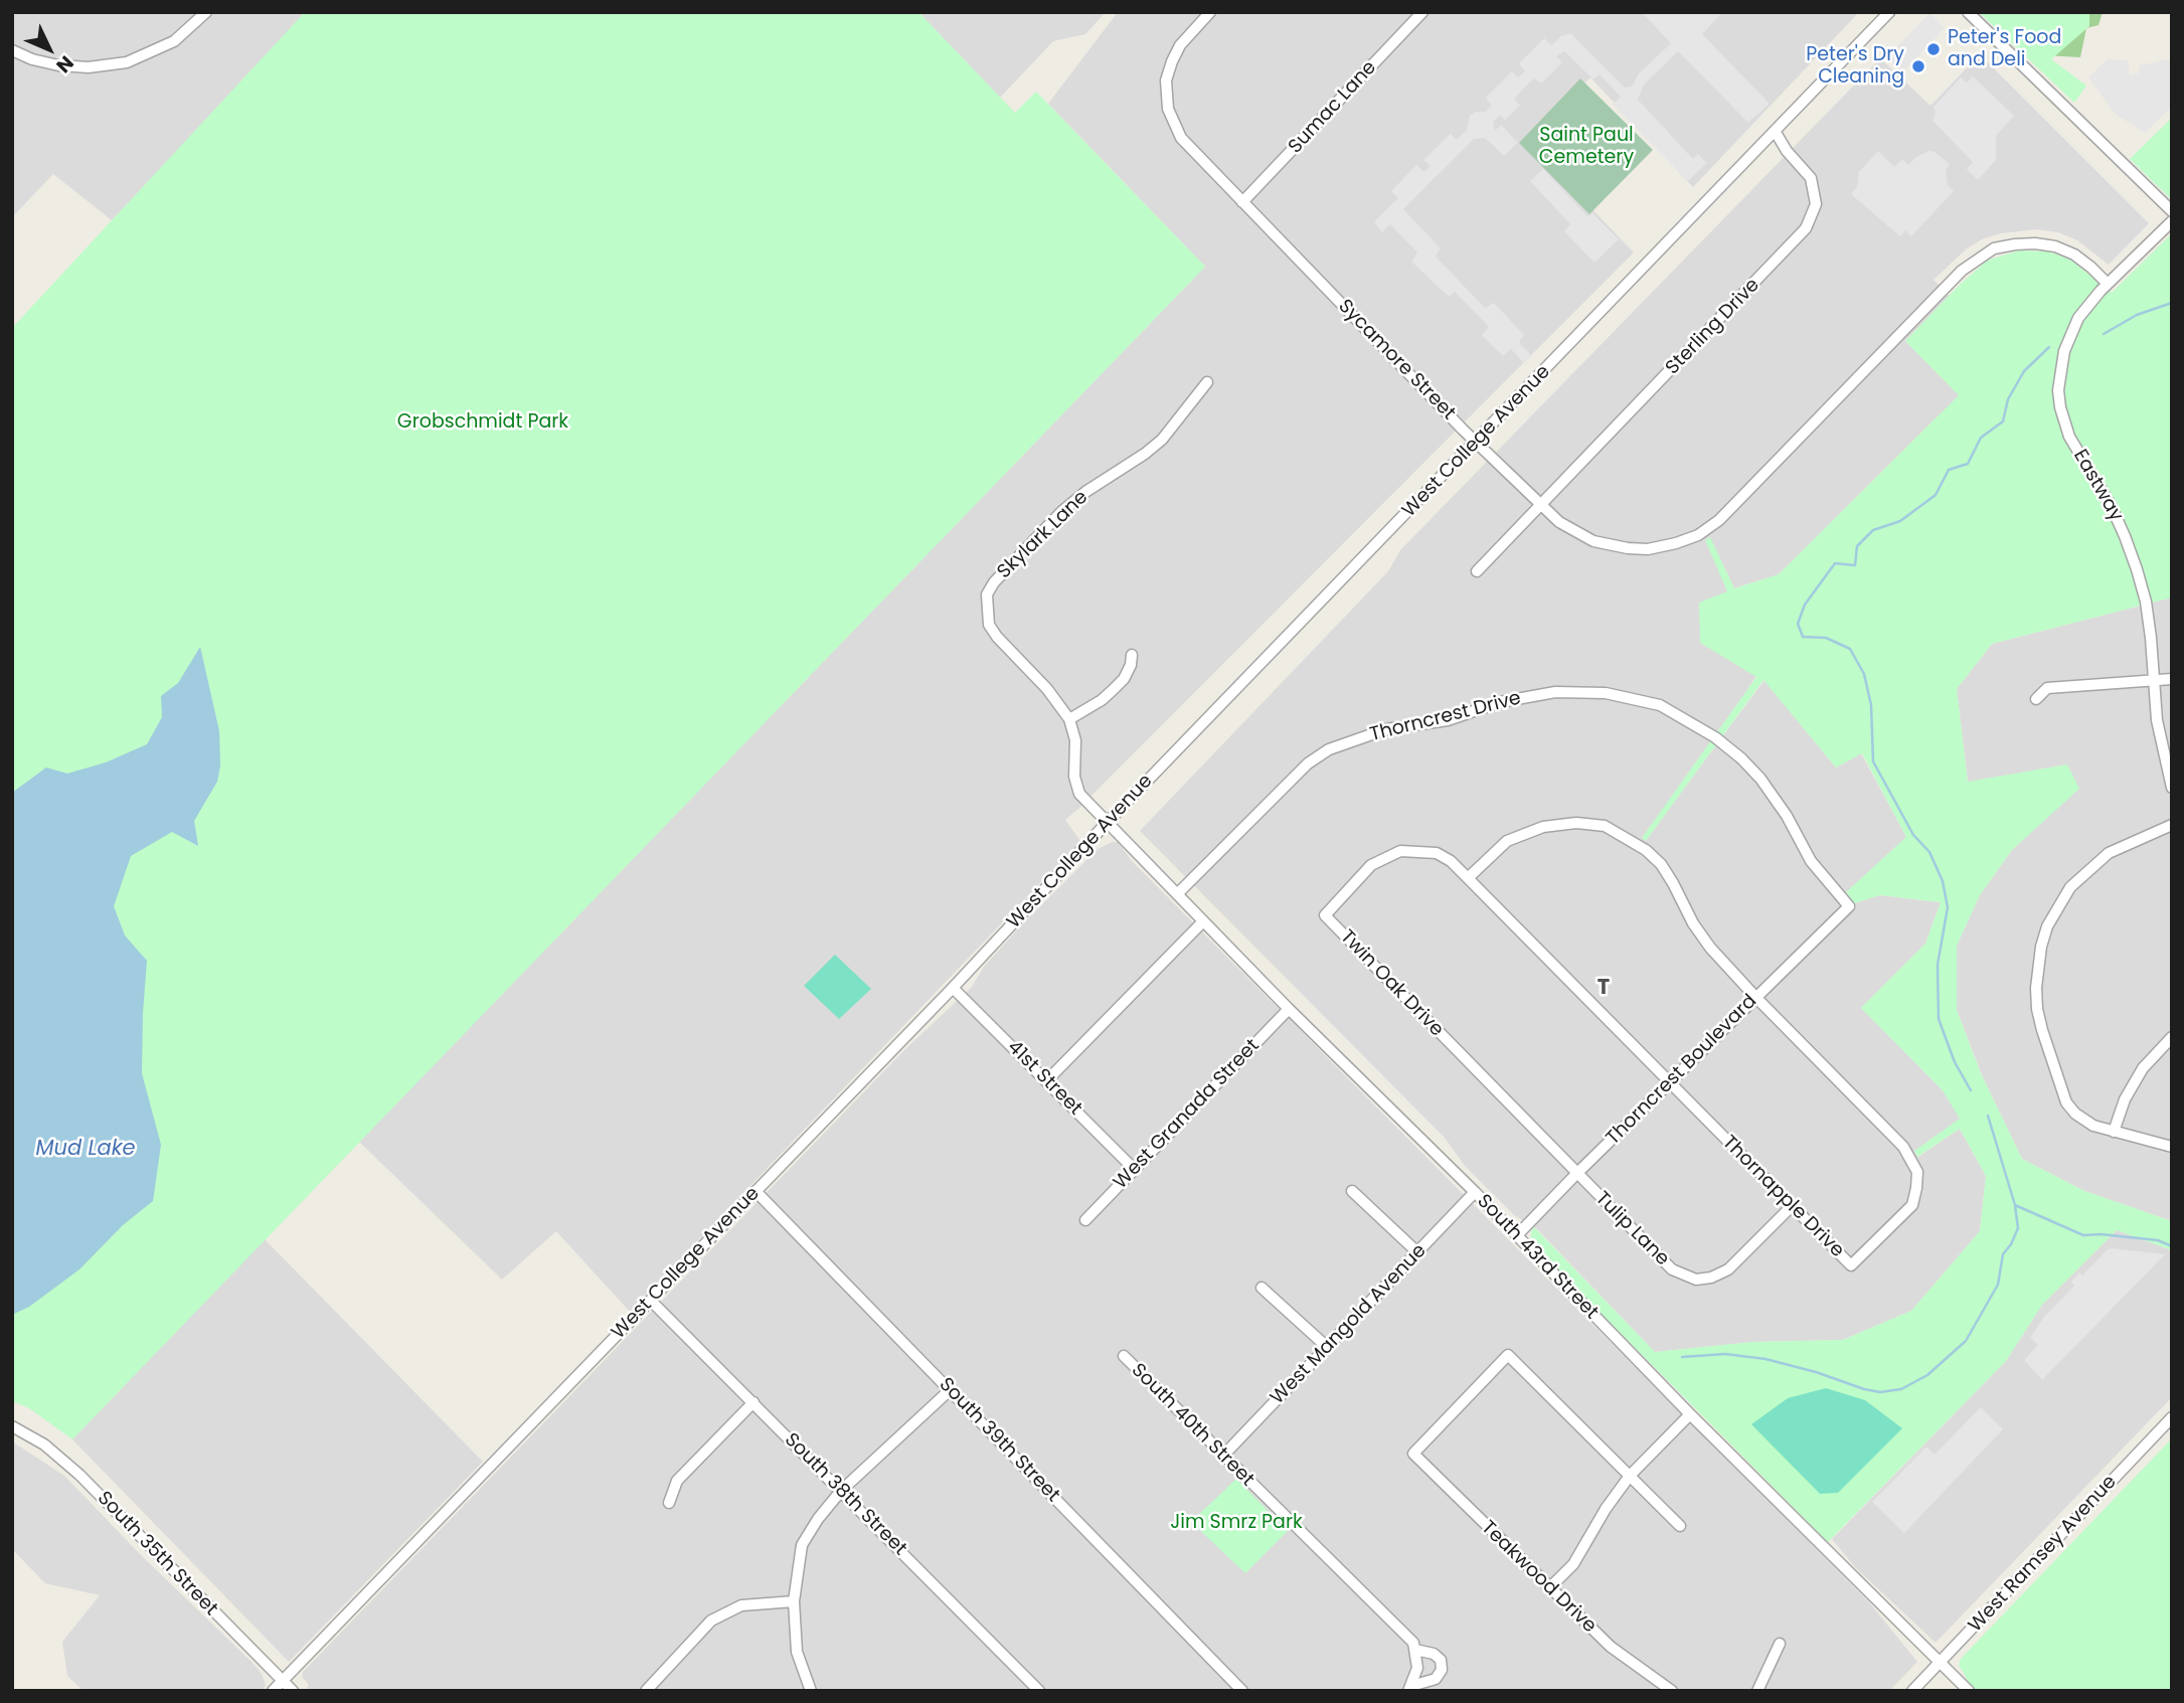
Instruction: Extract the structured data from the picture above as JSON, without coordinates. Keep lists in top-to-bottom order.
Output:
{
  "streets": {
    "street": [
      "Sumac Lane",
      "Sterling Drive",
      "Sycamore Street",
      "West College Avenue",
      "Eastway",
      "Skylark Lane",
      "Thorncrest Drive",
      "Twin Oak Drive",
      "Thorncrest Boulevard",
      "41st Street",
      "West Granada Street",
      "Thornapple Drive",
      "Tulip Lane",
      "South 43rd Street",
      "West Mangold Avenue",
      "South 40th Street",
      "South 39th Street",
      "South 38th Street",
      "South 35th Street",
      "West Ramsey Avenue",
      "Teakwood Drive"
    ]
  },
  "crossings": [
    ["Sumac Lane", "Sycamore Street"],
    ["Sterling Drive", "Sycamore Street"],
    ["Sterling Drive", "West College Avenue"],
    ["Sycamore Street", "West College Avenue"],
    ["Sycamore Street", "Eastway"],
    ["West College Avenue", "Skylark Lane"],
    ["West College Avenue", "41st Street"],
    ["West College Avenue", "South 43rd Street"],
    ["West College Avenue", "South 39th Street"],
    ["West College Avenue", "South 38th Street"],
    ["West College Avenue", "South 35th Street"],
    ["Skylark Lane", "South 43rd Street"],
    ["Thorncrest Drive", "Thorncrest Boulevard"],
    ["Thorncrest Drive", "South 43rd Street"],
    ["Twin Oak Drive", "Thorncrest Boulevard"],
    ["Twin Oak Drive", "Thornapple Drive"],
    ["Twin Oak Drive", "Tulip Lane"],
    ["Thorncrest Boulevard", "Thornapple Drive"],
    ["Thorncrest Boulevard", "Tulip Lane"],
    ["Thorncrest Boulevard", "South 43rd Street"],
    ["41st Street", "West Granada Street"],
    ["West Granada Street", "South 43rd Street"],
    ["Thornapple Drive", "Tulip Lane"],
    ["South 43rd Street", "West Mangold Avenue"],
    ["South 43rd Street", "West Ramsey Avenue"],
    ["West Mangold Avenue", "South 40th Street"]
  ],
  "districts": ["T"],
  "water": ["Mud Lake"],
  "parks": ["Saint Paul Cemetery", "Grobschmidt Park", "Jim Smrz Park"],
  "places": ["Peter's Food and Deli", "Peter's Dry Cleaning"],
  "north": "bottom right"
}
